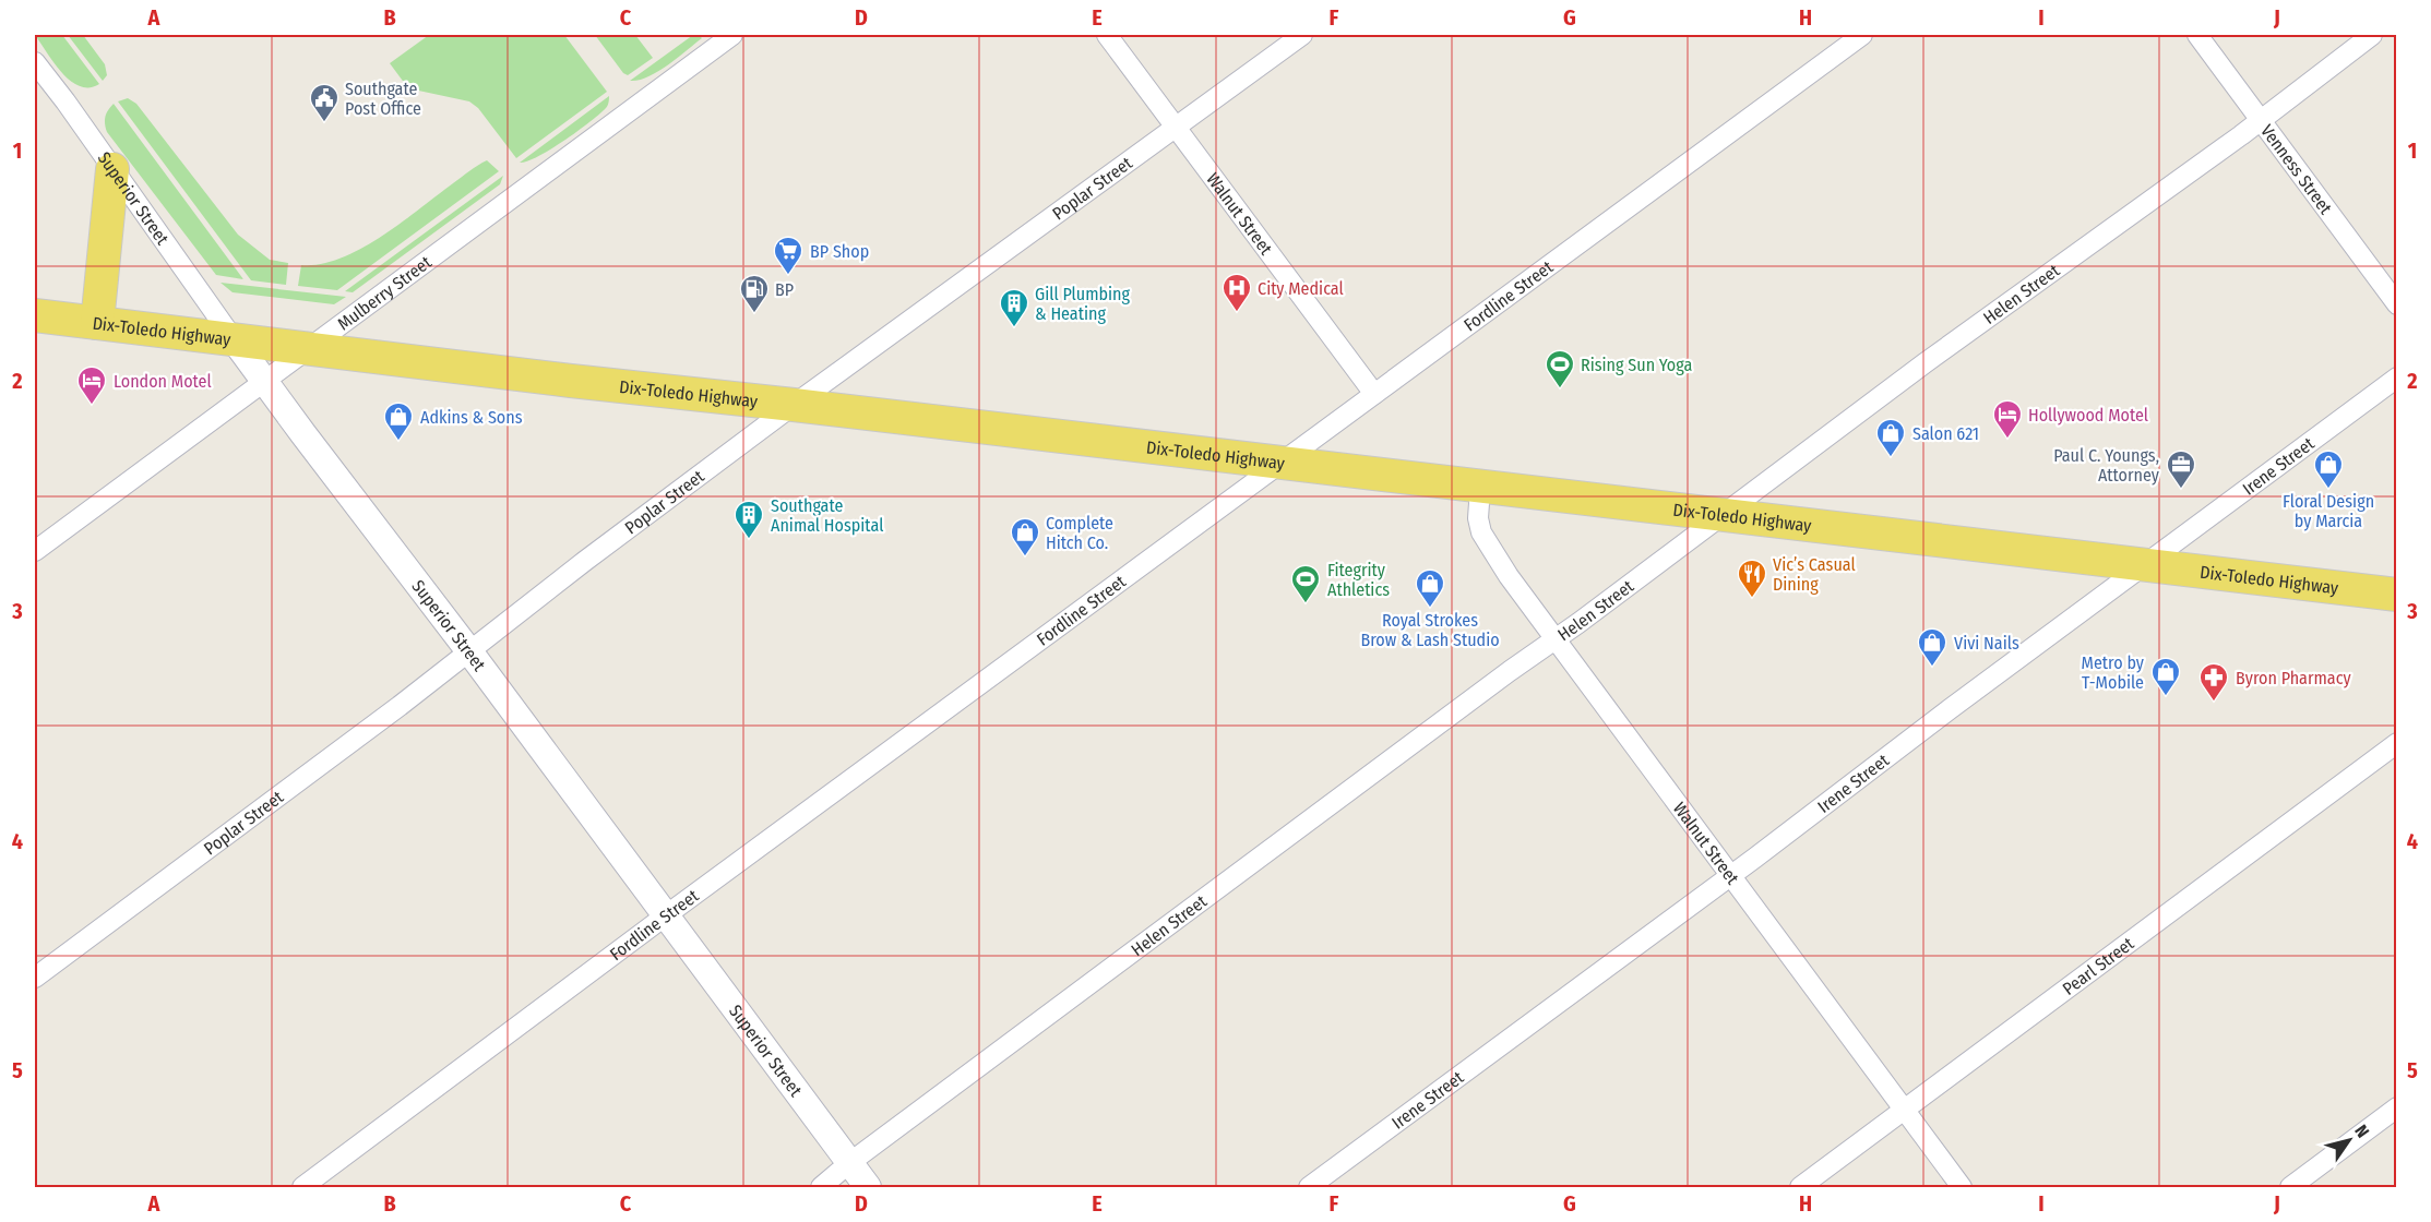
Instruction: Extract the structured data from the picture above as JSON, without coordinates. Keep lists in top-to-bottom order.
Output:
{
  "streets": {
    "main road": ["Dix-Toledo Highway"],
    "street": [
      "Venness Street",
      "Poplar Street",
      "Superior Street",
      "Walnut Street",
      "Mulberry Street",
      "Helen Street",
      "Fordline Street",
      "Irene Street",
      "Pearl Street"
    ]
  },
  "crossings": [
    ["Venness Street", "Helen Street"],
    ["Poplar Street", "Superior Street"],
    ["Poplar Street", "Walnut Street"],
    ["Poplar Street", "Dix-Toledo Highway"],
    ["Superior Street", "Mulberry Street"],
    ["Superior Street", "Helen Street"],
    ["Superior Street", "Fordline Street"],
    ["Superior Street", "Dix-Toledo Highway"],
    ["Walnut Street", "Helen Street"],
    ["Walnut Street", "Fordline Street"],
    ["Walnut Street", "Dix-Toledo Highway"],
    ["Walnut Street", "Irene Street"],
    ["Walnut Street", "Pearl Street"],
    ["Mulberry Street", "Dix-Toledo Highway"],
    ["Helen Street", "Dix-Toledo Highway"],
    ["Fordline Street", "Dix-Toledo Highway"],
    ["Dix-Toledo Highway", "Irene Street"]
  ],
  "places": {
    "public building": ["Southgate Post Office"],
    "supermarket": ["BP Shop"],
    "hospital": ["City Medical"],
    "fuel station": ["BP"],
    "building": ["Gill Plumbing & Heating", "Southgate Animal Hospital"],
    "sports": ["Rising Sun Yoga", "Fitegrity Athletics"],
    "hotel": ["London Motel", "Hollywood Motel"],
    "shop": [
      "Adkins & Sons",
      "Salon 621",
      "Floral Design by Marcia",
      "Complete Hitch Co.",
      "Royal Strokes Brow & Lash Studio",
      "Vivi Nails",
      "Metro by T-Mobile"
    ],
    "office": ["Paul C. Youngs, Attorney"],
    "restaurant": ["Vic’s Casual Dining"],
    "pharmacy": ["Byron Pharmacy"]
  },
  "north": "top right",
  "grid": {
    "columns": [
      "A",
      "B",
      "C",
      "D",
      "E",
      "F",
      "G",
      "H",
      "I",
      "J"
    ],
    "rows": [
      "1",
      "2",
      "3",
      "4",
      "5"
    ]
  }
}
